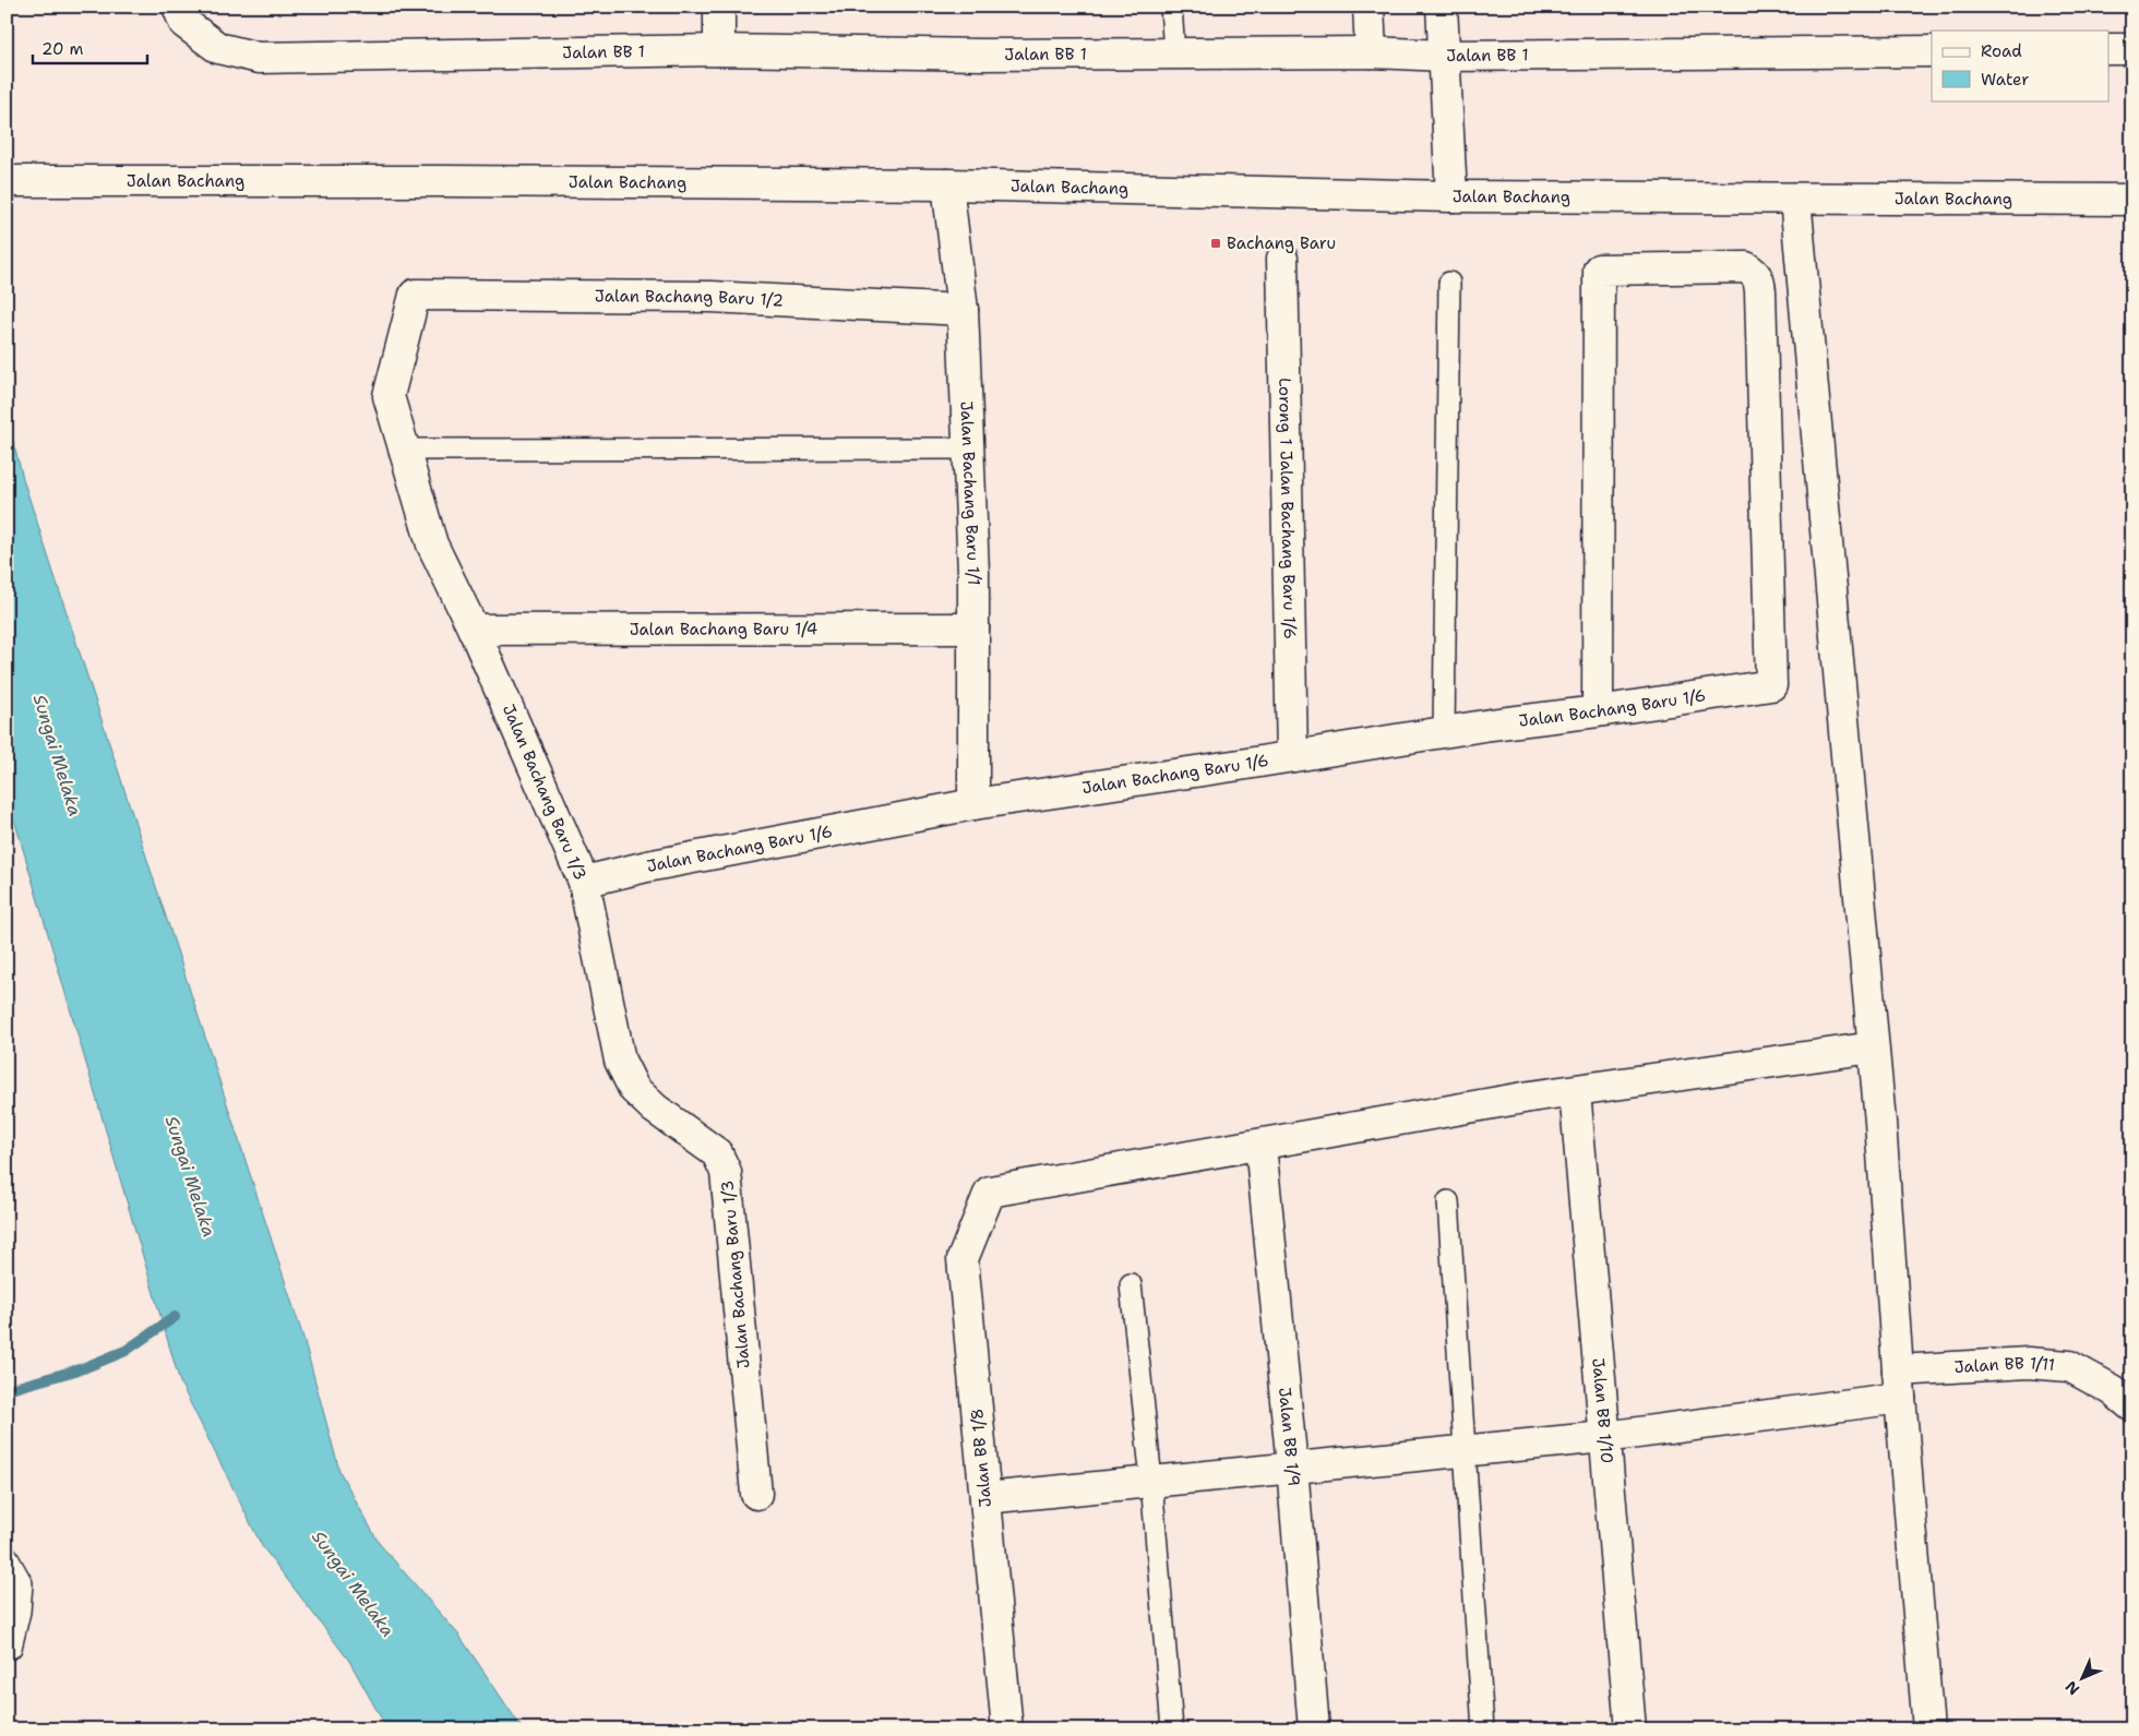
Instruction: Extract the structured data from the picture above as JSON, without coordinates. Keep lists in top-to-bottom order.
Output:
{
  "streets": {
    "street": [
      "Jalan BB 1",
      "Jalan Bachang",
      "Jalan Bachang Baru 1/2",
      "Jalan Bachang Baru 1/1",
      "Lorong 1 Jalan Bachang Baru 1/6",
      "Jalan Bachang Baru 1/4",
      "Jalan Bachang Baru 1/6",
      "Jalan Bachang Baru 1/3",
      "Jalan BB 1/11",
      "Jalan BB 1/10",
      "Jalan BB 1/9",
      "Jalan BB 1/8"
    ]
  },
  "crossings": [
    ["Jalan Bachang", "Jalan Bachang Baru 1/1"],
    ["Jalan Bachang Baru 1/2", "Jalan Bachang Baru 1/1"],
    ["Jalan Bachang Baru 1/2", "Jalan Bachang Baru 1/3"],
    ["Jalan Bachang Baru 1/1", "Jalan Bachang Baru 1/4"],
    ["Jalan Bachang Baru 1/1", "Jalan Bachang Baru 1/6"],
    ["Lorong 1 Jalan Bachang Baru 1/6", "Jalan Bachang Baru 1/6"],
    ["Jalan Bachang Baru 1/4", "Jalan Bachang Baru 1/3"],
    ["Jalan Bachang Baru 1/6", "Jalan Bachang Baru 1/3"],
    ["Jalan BB 1/11", "Jalan BB 1/10"],
    ["Jalan BB 1/11", "Jalan BB 1/9"],
    ["Jalan BB 1/11", "Jalan BB 1/8"],
    ["Jalan BB 1/9", "Jalan BB 1/8"]
  ],
  "water": ["Sungai Melaka"],
  "places": {
    "transit": ["Bachang Baru"]
  },
  "legend": ["Road", "Water"],
  "scale_bar": "20 m",
  "north": "bottom left"
}
